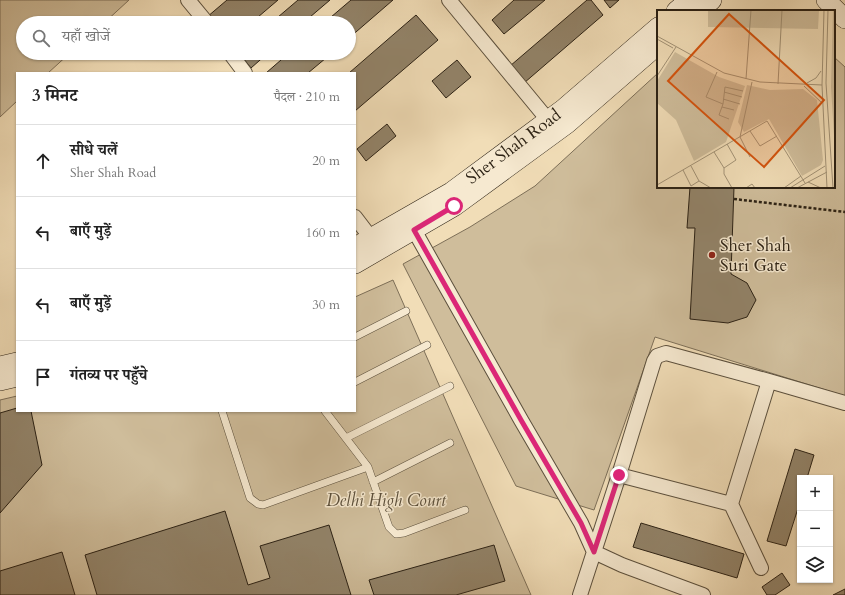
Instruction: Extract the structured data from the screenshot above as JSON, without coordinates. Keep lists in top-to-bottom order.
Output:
{
  "streets": {
    "main road": ["Sher Shah Road"]
  },
  "parks": ["Delhi High Court"],
  "places": ["Sher Shah Suri Gate"],
  "page": {
    "search": "यहाँ खोजें",
    "heading": ["3 मिनट", "पैदल · 210 m"],
    "list": [
      ["सीधे चलें", "Sher Shah Road", "20 m"],
      ["बाएँ मुड़ें", "160 m"],
      ["बाएँ मुड़ें", "30 m"],
      "गंतव्य पर पहुँचे"
    ],
    "map_buttons": ["+", "−"]
  }
}
